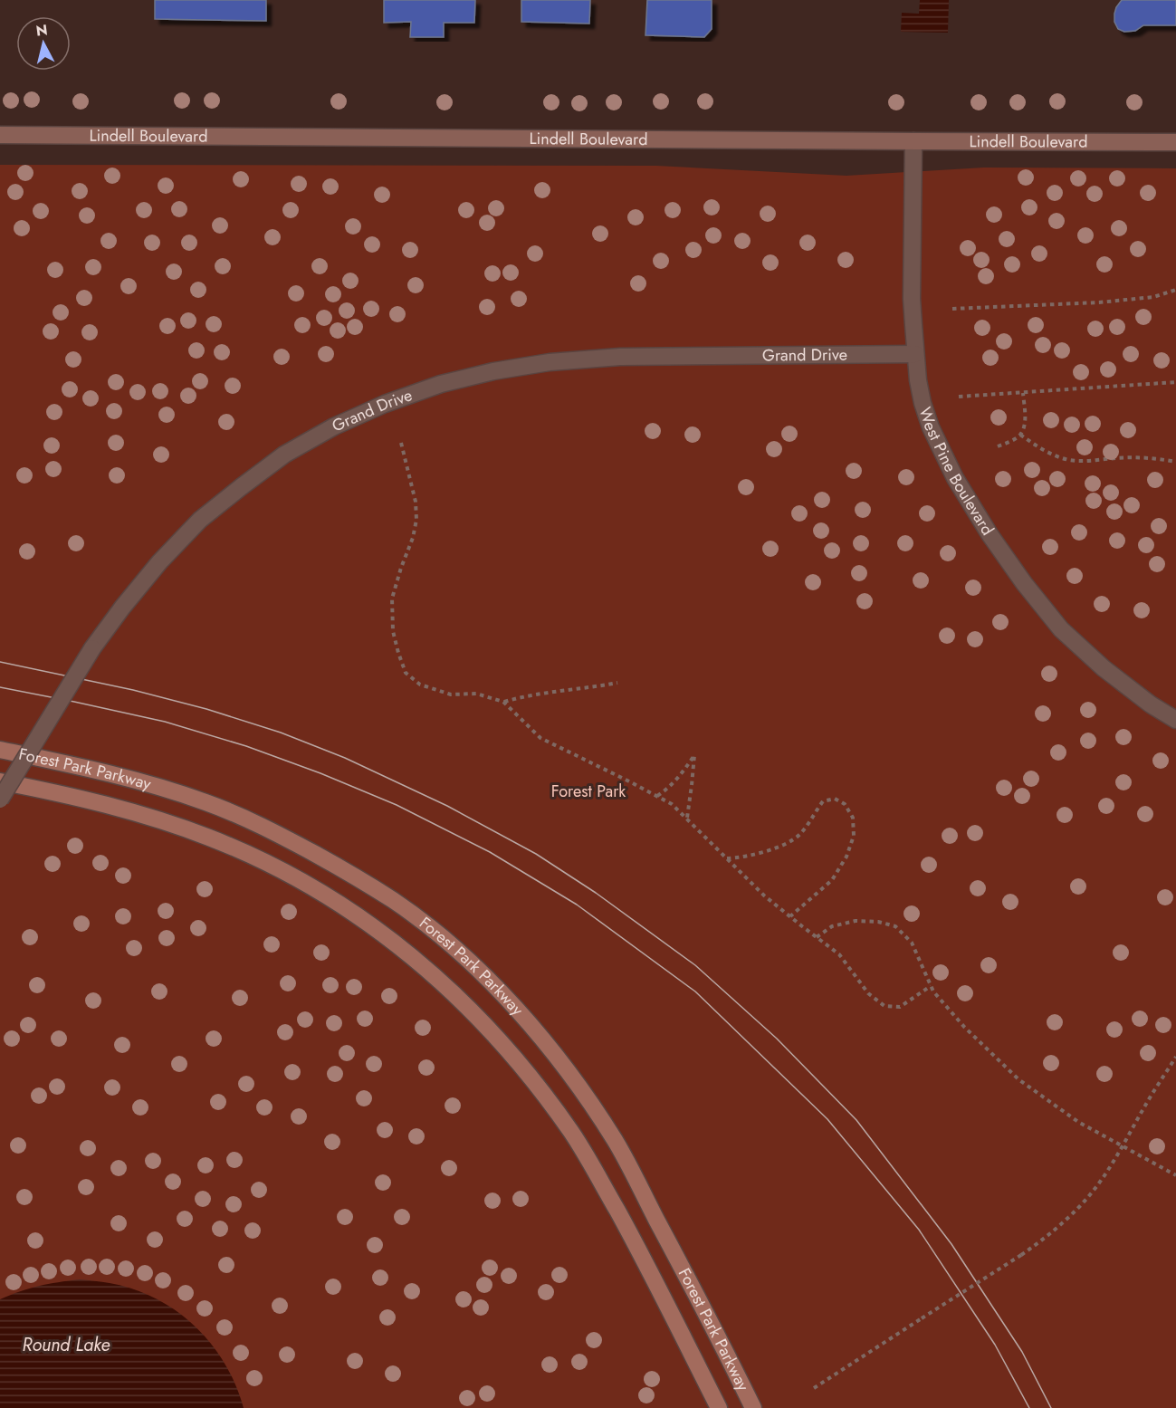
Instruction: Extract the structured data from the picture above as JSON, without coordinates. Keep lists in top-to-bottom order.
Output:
{
  "streets": {
    "main road": ["Lindell Boulevard", "Forest Park Parkway"],
    "street": ["Grand Drive", "West Pine Boulevard"]
  },
  "crossings": [
    ["Lindell Boulevard", "West Pine Boulevard"],
    ["Grand Drive", "West Pine Boulevard"]
  ],
  "water": ["Round Lake"],
  "parks": ["Forest Park"],
  "north": "top"
}
